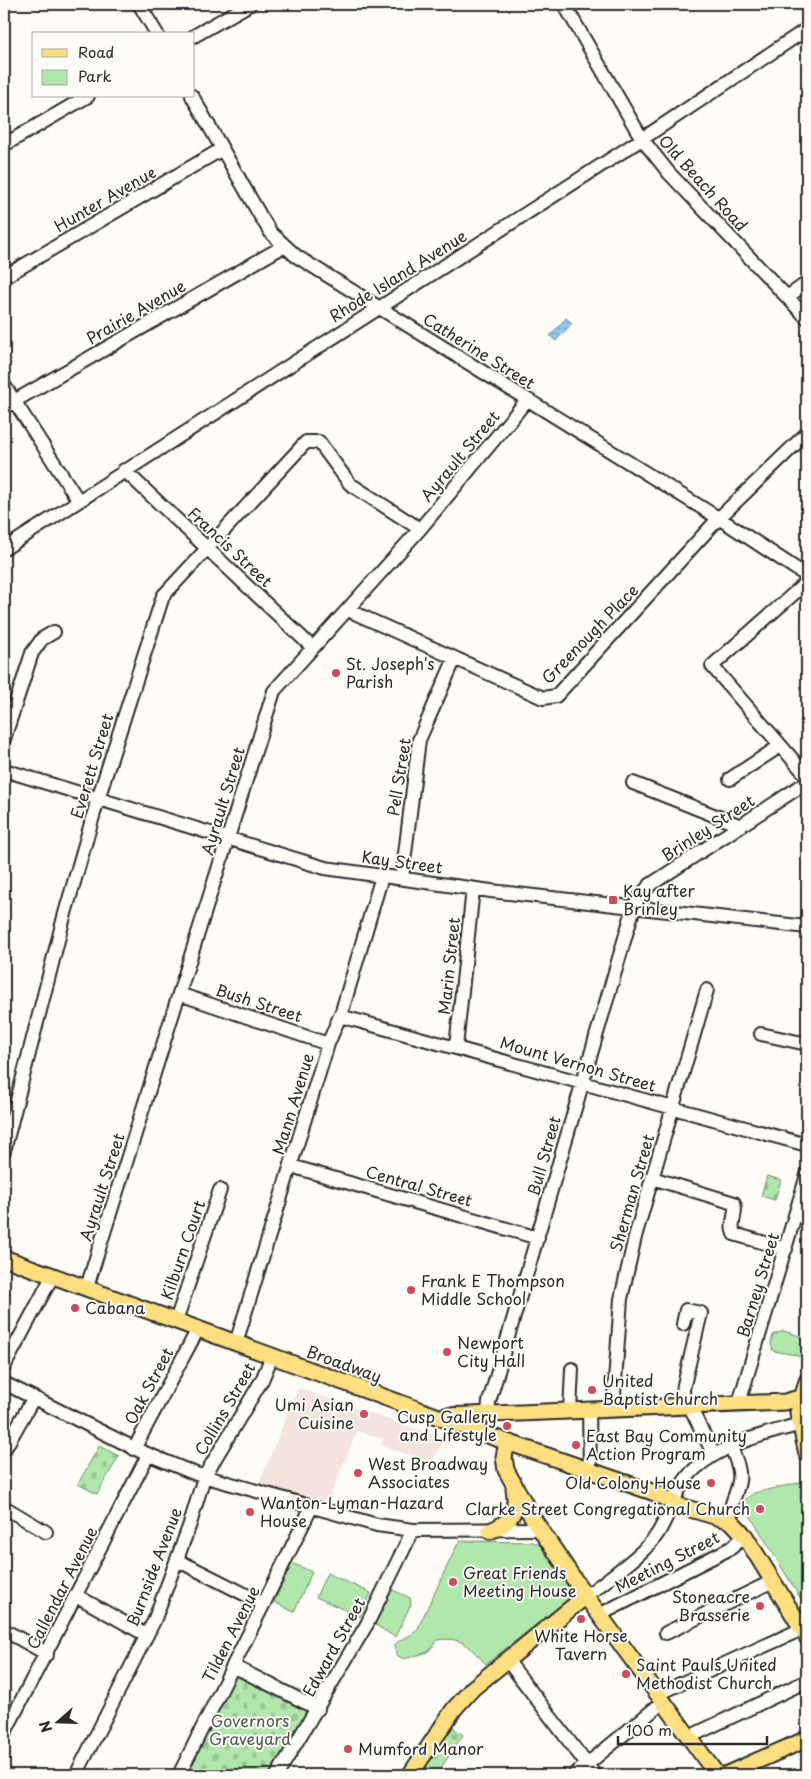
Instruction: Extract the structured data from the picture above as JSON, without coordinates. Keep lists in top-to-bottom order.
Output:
{
  "streets": {
    "main road": ["Broadway"],
    "street": [
      "Old Beach Road",
      "Hunter Avenue",
      "Rhode Island Avenue",
      "Prairie Avenue",
      "Catherine Street",
      "Ayrault Street",
      "Francis Street",
      "Greenough Place",
      "Everett Street",
      "Pell Street",
      "Brinley Street",
      "Kay Street",
      "Marin Street",
      "Bush Street",
      "Mount Vernon Street",
      "Mann Avenue",
      "Bull Street",
      "Central Street",
      "Sherman Street",
      "Kilburn Court",
      "Barney Street",
      "Oak Street",
      "Collins Street",
      "Meeting Street",
      "Burnside Avenue",
      "Callendar Avenue",
      "Tilden Avenue",
      "Edward Street"
    ]
  },
  "crossings": [
    ["Old Beach Road", "Rhode Island Avenue"],
    ["Hunter Avenue", "Catherine Street"],
    ["Rhode Island Avenue", "Catherine Street"],
    ["Rhode Island Avenue", "Francis Street"],
    ["Prairie Avenue", "Catherine Street"],
    ["Catherine Street", "Ayrault Street"],
    ["Catherine Street", "Greenough Place"],
    ["Ayrault Street", "Francis Street"],
    ["Ayrault Street", "Greenough Place"],
    ["Ayrault Street", "Everett Street"],
    ["Ayrault Street", "Kay Street"],
    ["Ayrault Street", "Bush Street"],
    ["Ayrault Street", "Broadway"],
    ["Francis Street", "Everett Street"],
    ["Greenough Place", "Pell Street"],
    ["Everett Street", "Kay Street"],
    ["Pell Street", "Kay Street"],
    ["Brinley Street", "Kay Street"],
    ["Brinley Street", "Bull Street"],
    ["Kay Street", "Marin Street"],
    ["Kay Street", "Mann Avenue"],
    ["Kay Street", "Bull Street"],
    ["Marin Street", "Mount Vernon Street"],
    ["Bush Street", "Mann Avenue"],
    ["Mount Vernon Street", "Mann Avenue"],
    ["Mount Vernon Street", "Bull Street"],
    ["Mount Vernon Street", "Sherman Street"],
    ["Mann Avenue", "Central Street"],
    ["Mann Avenue", "Broadway"],
    ["Bull Street", "Central Street"],
    ["Kilburn Court", "Broadway"],
    ["Broadway", "Oak Street"],
    ["Broadway", "Collins Street"],
    ["Collins Street", "Burnside Avenue"]
  ],
  "parks": ["Governors Graveyard"],
  "places": {
    "other": [
      "St. Joseph's Parish",
      "Frank E Thompson Middle School",
      "Cabana",
      "Newport City Hall",
      "United Baptist Church",
      "Umi Asian Cuisine",
      "Cusp Gallery and Lifestyle",
      "East Bay Community Action Program",
      "West Broadway Associates",
      "Old Colony House",
      "Clarke Street Congregational Church",
      "Wanton-Lyman-Hazard House",
      "Great Friends Meeting House",
      "Stoneacre Brasserie",
      "White Horse Tavern",
      "Saint Pauls United Methodist Church",
      "Mumford Manor"
    ],
    "transit": ["Kay after Brinley"]
  },
  "legend": ["Road", "Park"],
  "scale_bar": "100 m",
  "north": "left"
}
